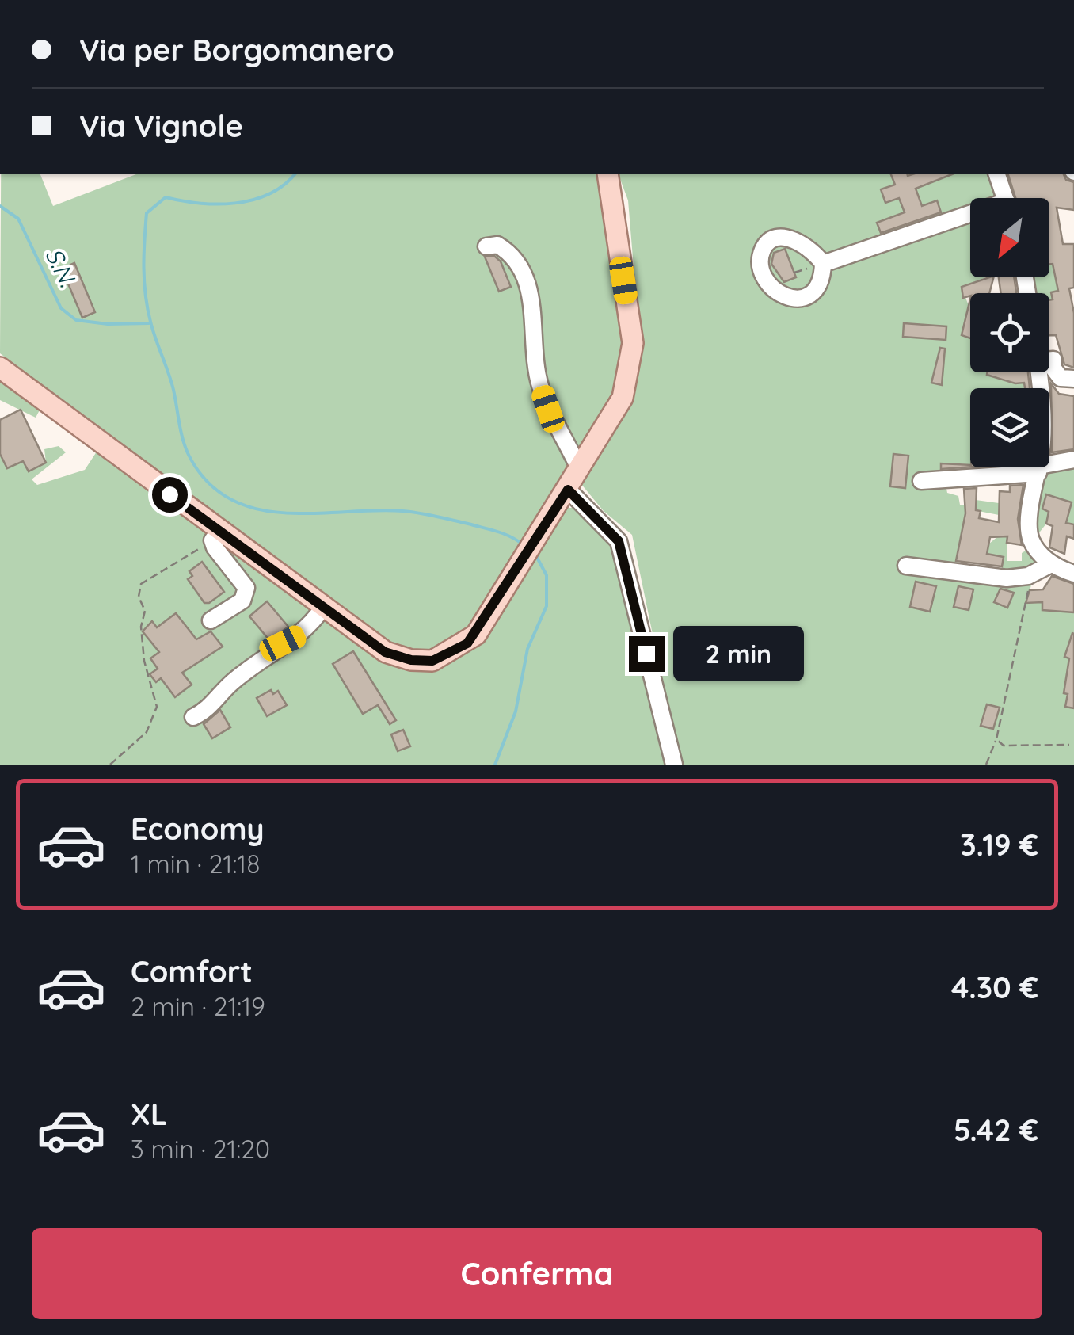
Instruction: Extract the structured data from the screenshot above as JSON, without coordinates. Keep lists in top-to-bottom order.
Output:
{
  "water": ["S.N."],
  "north": "bottom left",
  "page": {
    "banner": ["Via per Borgomanero", "Via Vignole"],
    "bubble": "2 min",
    "list": [
      {
        "name": "Economy",
        "note": "1 min · 21:18",
        "value": "3.19 €"
      },
      {
        "name": "Comfort",
        "note": "2 min · 21:19",
        "value": "4.30 €"
      },
      {
        "name": "XL",
        "note": "3 min · 21:20",
        "value": "5.42 €"
      }
    ],
    "buttons": "Conferma"
  }
}
